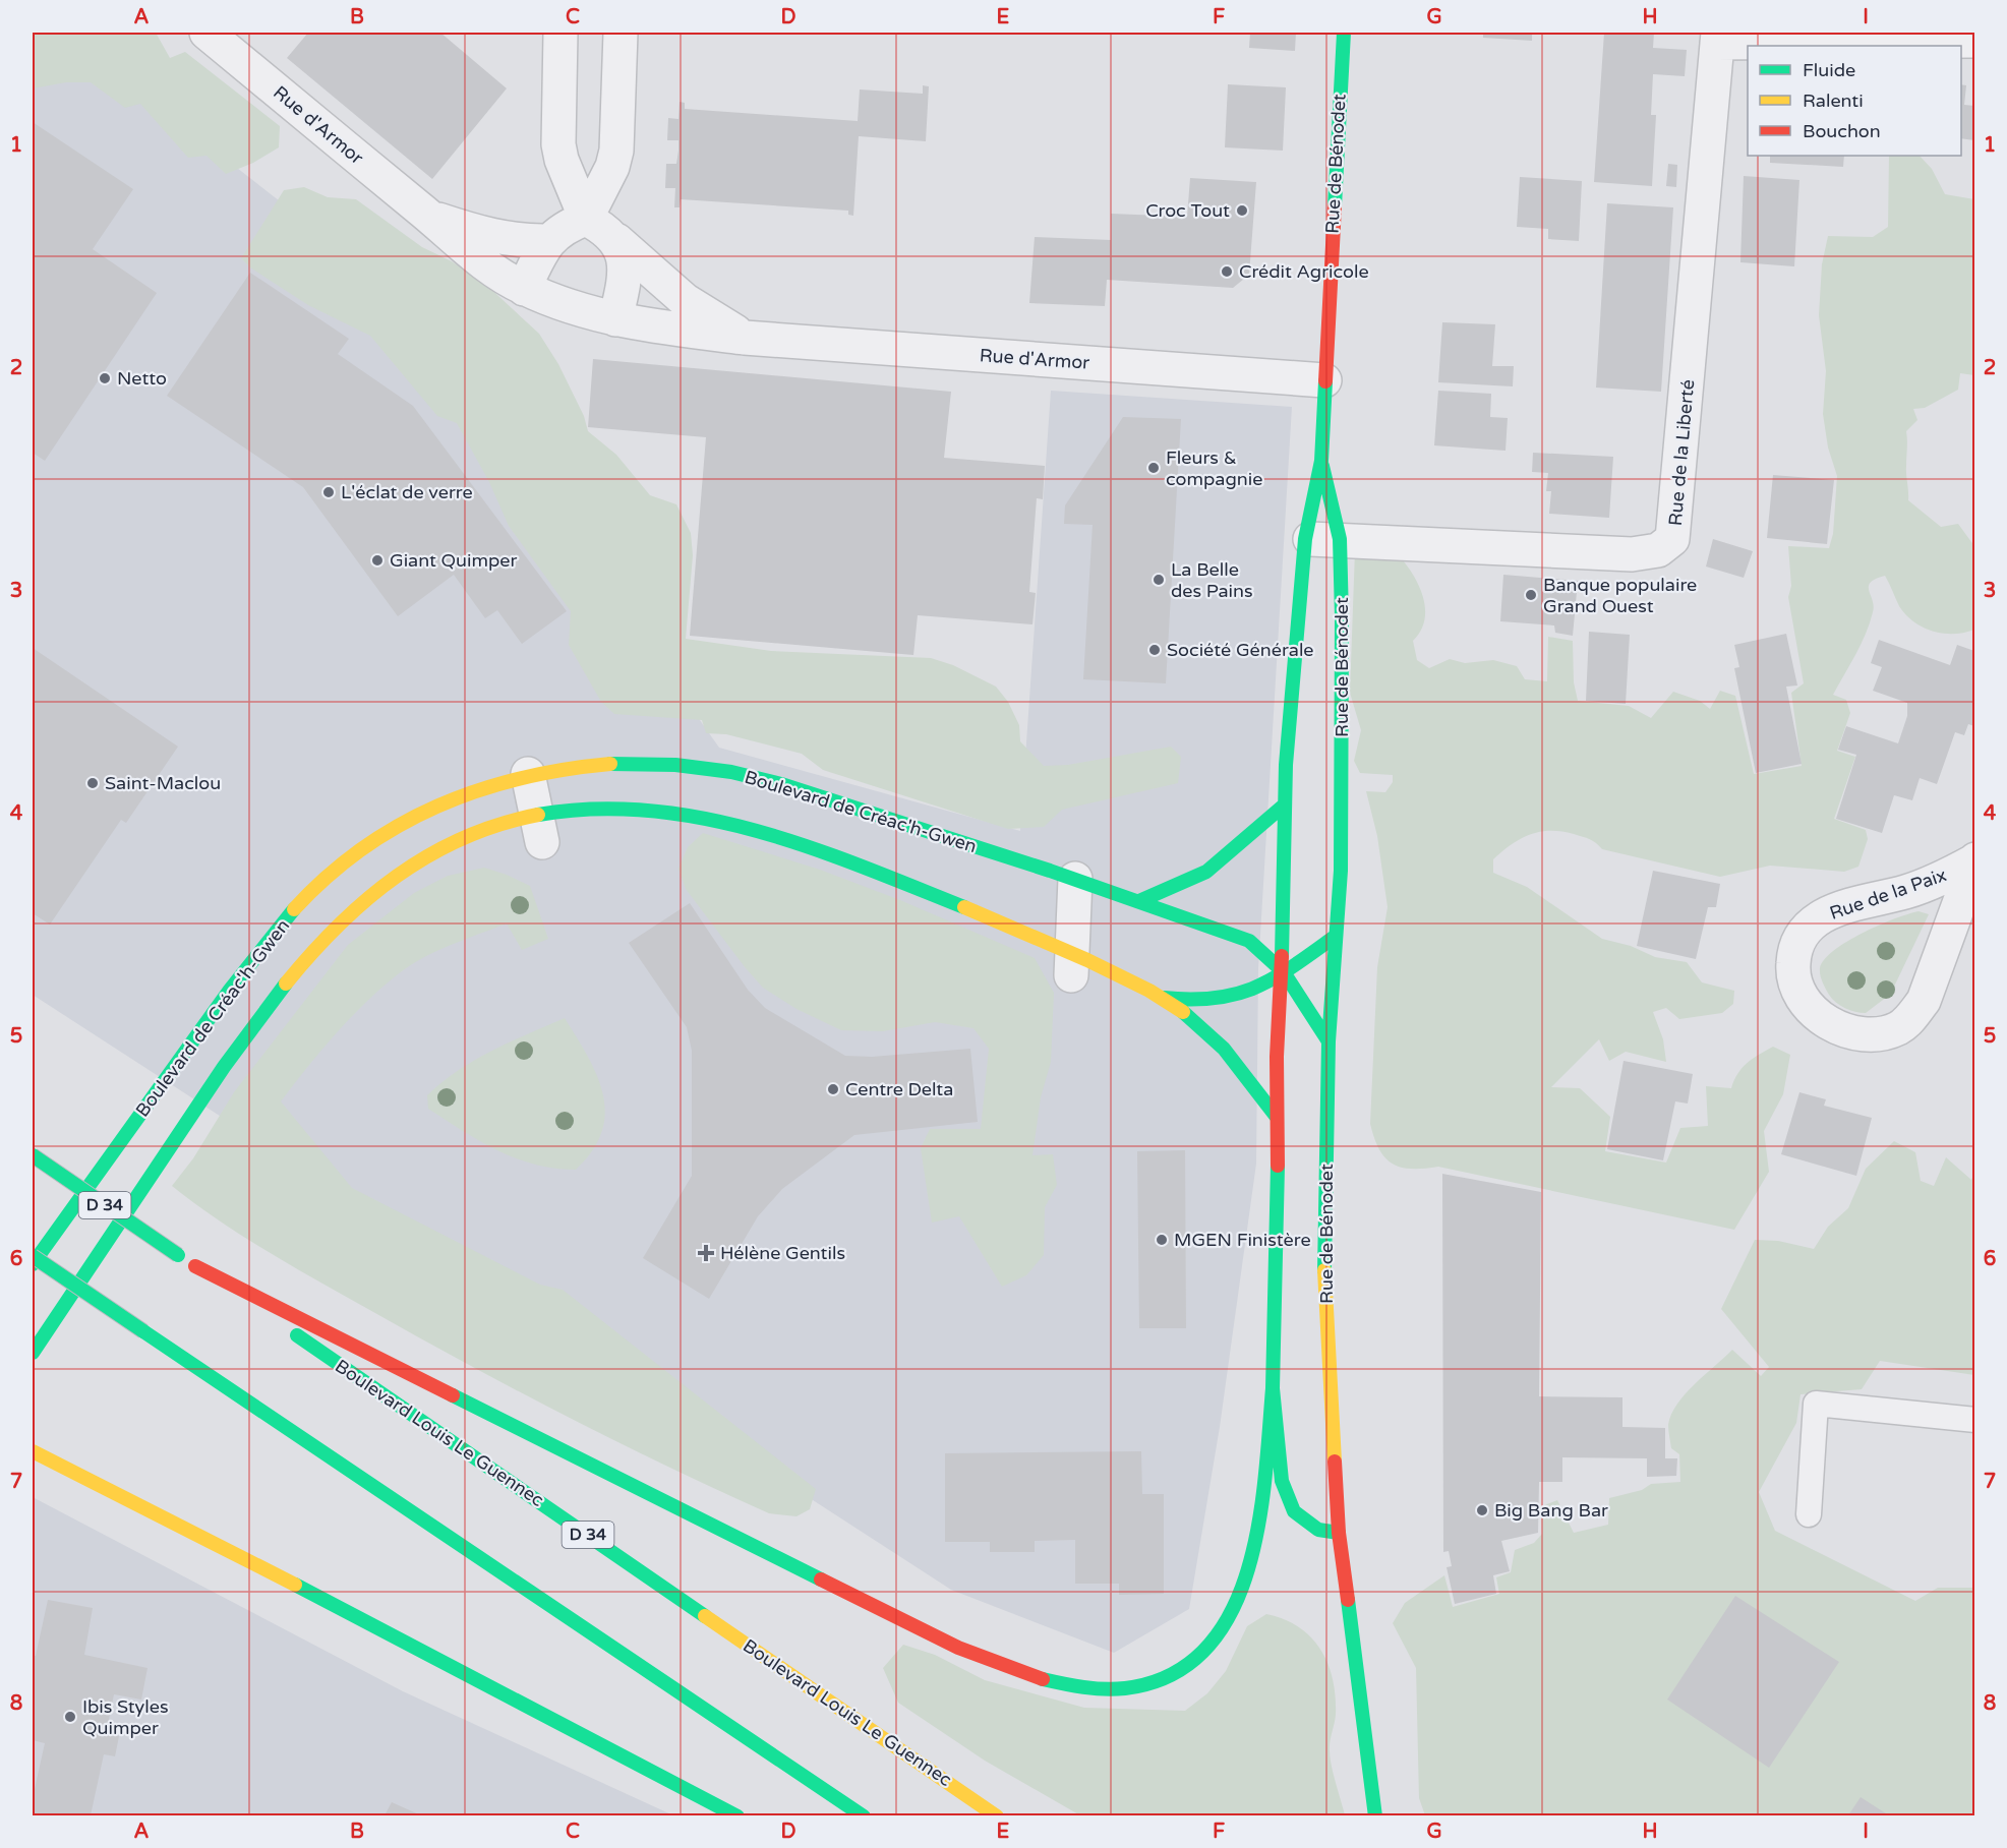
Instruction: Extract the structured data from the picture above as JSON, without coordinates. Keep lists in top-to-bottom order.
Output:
{
  "streets": {
    "street": [
      "Rue d'Armor",
      "Rue de Bénodet",
      "Rue de la Liberté",
      "Boulevard de Créac'h-Gwen",
      "Rue de la Paix",
      "D 34",
      "Boulevard Louis Le Guennec"
    ]
  },
  "crossings": [
    ["Rue d'Armor", "Rue de Bénodet"],
    ["Rue de Bénodet", "Rue de la Liberté"],
    ["Rue de Bénodet", "Boulevard de Créac'h-Gwen"]
  ],
  "places": {
    "other": [
      "Croc Tout",
      "Crédit Agricole",
      "Netto",
      "Fleurs & compagnie",
      "L'éclat de verre",
      "Giant Quimper",
      "La Belle des Pains",
      "Banque populaire Grand Ouest",
      "Société Générale",
      "Saint-Maclou",
      "Centre Delta",
      "MGEN Finistère",
      "Big Bang Bar",
      "Ibis Styles Quimper"
    ],
    "health": ["Hélène Gentils"]
  },
  "legend": ["Fluide", "Ralenti", "Bouchon"],
  "grid": {
    "columns": [
      "A",
      "B",
      "C",
      "D",
      "E",
      "F",
      "G",
      "H",
      "I"
    ],
    "rows": [
      "1",
      "2",
      "3",
      "4",
      "5",
      "6",
      "7",
      "8"
    ]
  }
}
